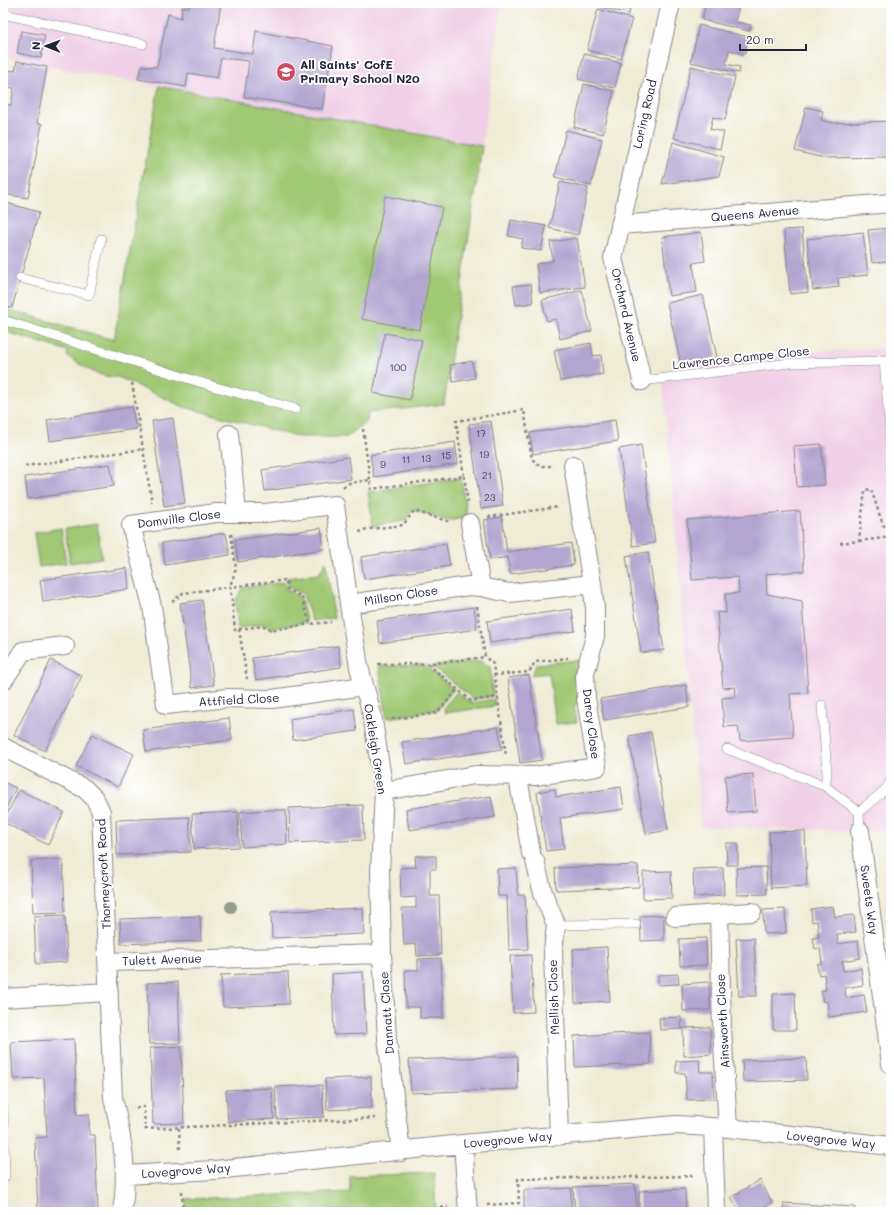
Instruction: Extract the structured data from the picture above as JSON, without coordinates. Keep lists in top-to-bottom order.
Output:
{
  "streets": {
    "street": [
      "Loring Road",
      "Queens Avenue",
      "Orchard Avenue",
      "Domville Close",
      "Millson Close",
      "Attfield Close",
      "Darcy Close",
      "Oakleigh Green",
      "Thorneycroft Road",
      "Sweets Way",
      "Tulett Avenue",
      "Mellish Close",
      "Dannatt Close",
      "Ainsworth Close",
      "Lovegrove Way"
    ],
    "lane": ["Lawrence Campe Close"]
  },
  "crossings": [
    ["Loring Road", "Queens Avenue"],
    ["Loring Road", "Orchard Avenue"],
    ["Queens Avenue", "Orchard Avenue"],
    ["Orchard Avenue", "Lawrence Campe Close"],
    ["Domville Close", "Millson Close"],
    ["Domville Close", "Attfield Close"],
    ["Millson Close", "Oakleigh Green"],
    ["Attfield Close", "Oakleigh Green"],
    ["Darcy Close", "Oakleigh Green"],
    ["Oakleigh Green", "Dannatt Close"],
    ["Thorneycroft Road", "Tulett Avenue"],
    ["Tulett Avenue", "Dannatt Close"],
    ["Tulett Avenue", "Lovegrove Way"],
    ["Mellish Close", "Lovegrove Way"],
    ["Dannatt Close", "Lovegrove Way"],
    ["Ainsworth Close", "Lovegrove Way"]
  ],
  "places": {
    "school or university": ["All Saints' CofE Primary School N20"]
  },
  "house_numbers": [
    "100",
    "17",
    "19",
    "15",
    "13",
    "11",
    "9",
    "21",
    "23"
  ],
  "scale_bar": "20 m",
  "north": "left"
}
